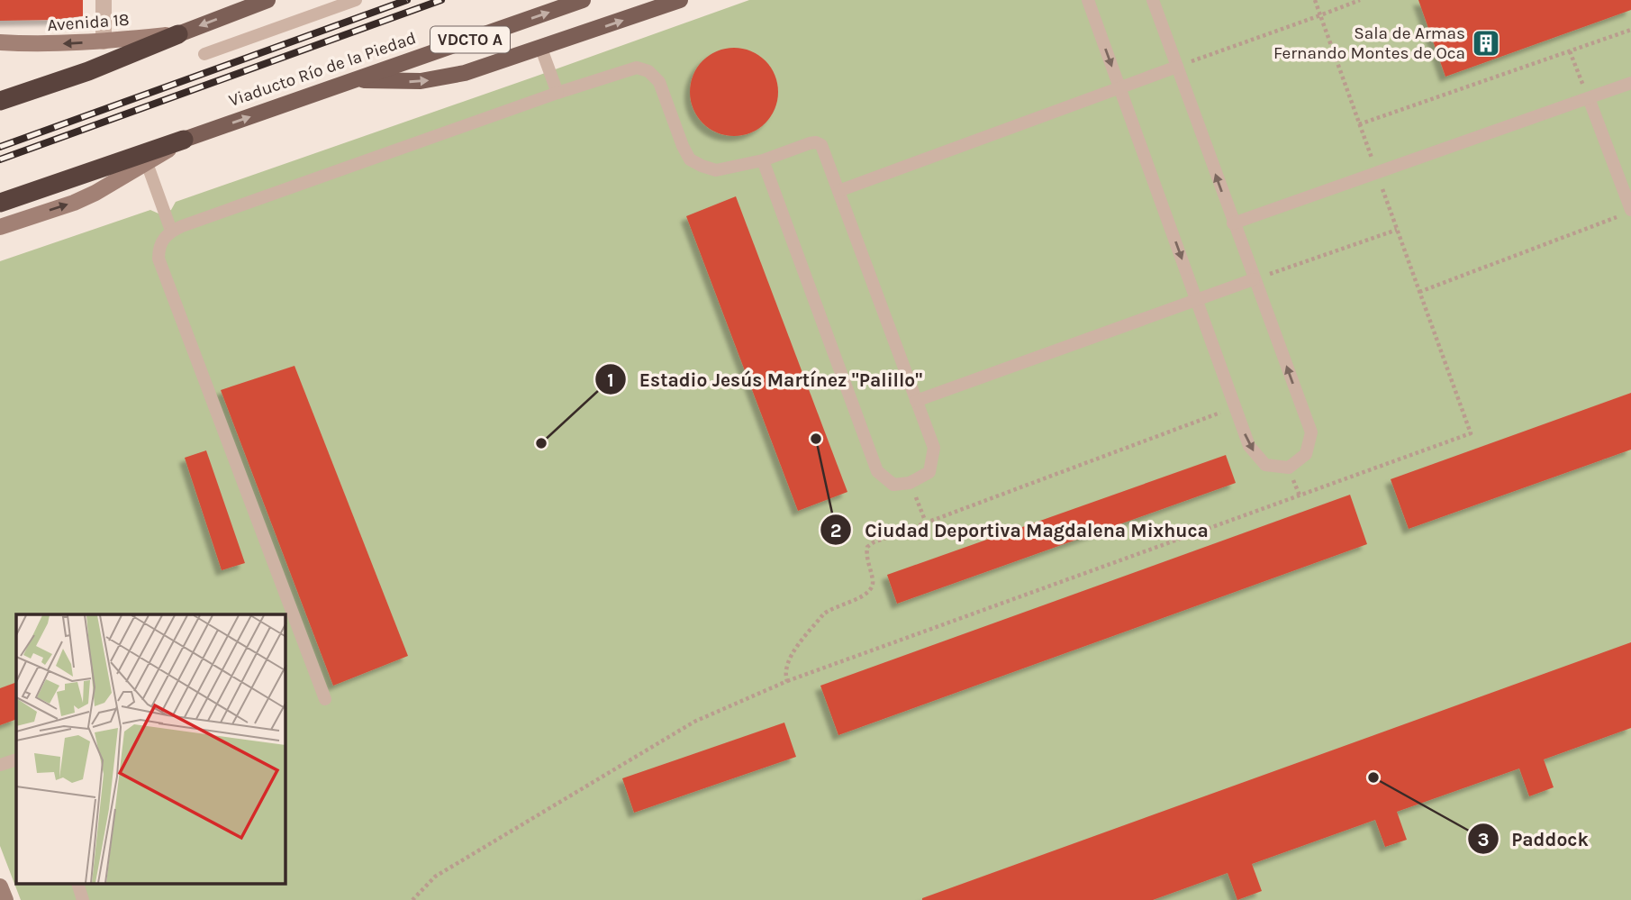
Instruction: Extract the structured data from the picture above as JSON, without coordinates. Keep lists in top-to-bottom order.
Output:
{
  "streets": {
    "highway": ["VDCTO A", "Viaducto Río de la Piedad"],
    "main road": ["Avenida 18"]
  },
  "one_way": ["Avenida 18"],
  "places": {
    "building": ["Sala de Armas Fernando Montes de Oca"],
    "other": ["Ciudad Deportiva Magdalena Mixhuca", "Estadio Jesús Martínez \"Palillo\"", "Paddock"]
  }
}
